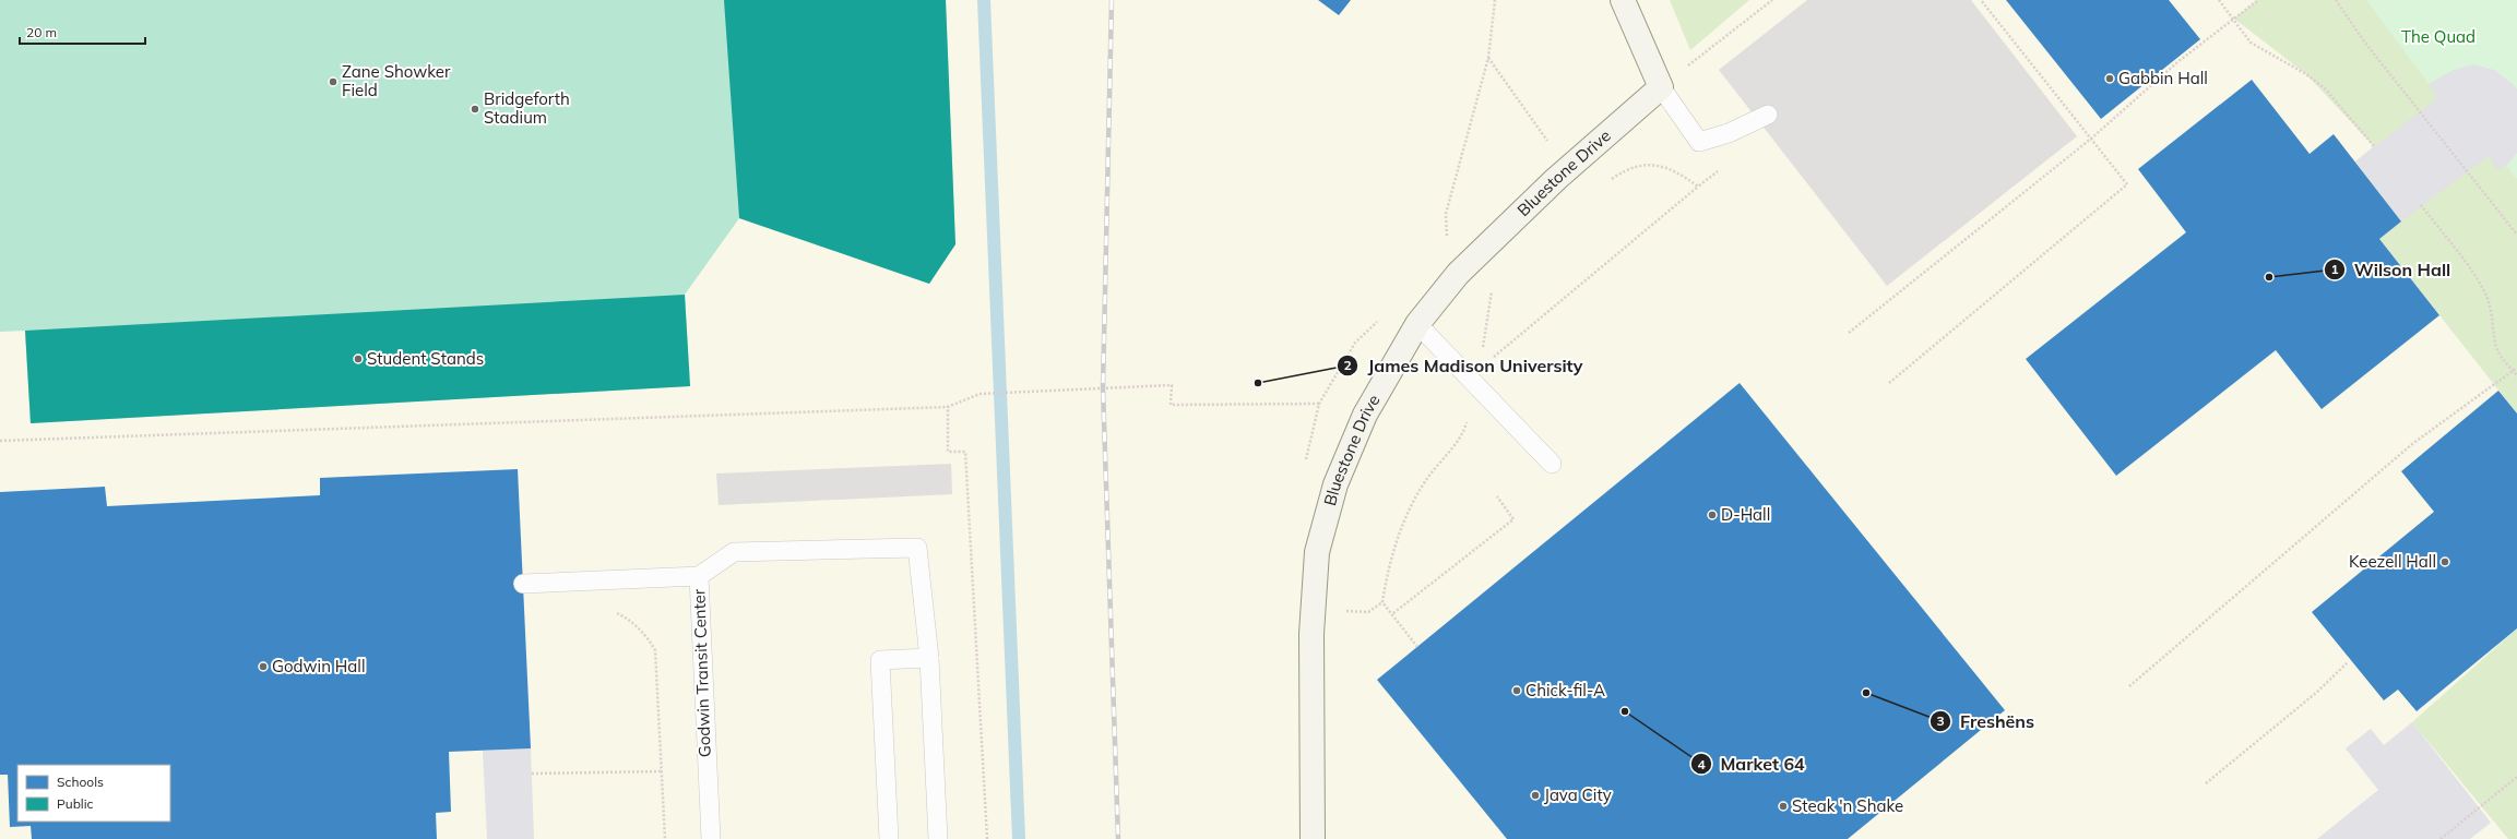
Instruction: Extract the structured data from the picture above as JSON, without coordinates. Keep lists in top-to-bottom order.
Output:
{
  "streets": {
    "street": ["Bluestone Drive"],
    "lane": ["Godwin Transit Center"]
  },
  "parks": ["The Quad"],
  "places": [
    "Gabbin Hall",
    "Zane Showker Field",
    "Bridgeforth Stadium",
    "Wilson Hall",
    "Student Stands",
    "James Madison University",
    "D-Hall",
    "Keezell Hall",
    "Godwin Hall",
    "Chick-fil-A",
    "Freshëns",
    "Market 64",
    "Java City",
    "Steak 'n Shake"
  ],
  "legend": ["Schools", "Public"],
  "scale_bar": "20 m"
}
